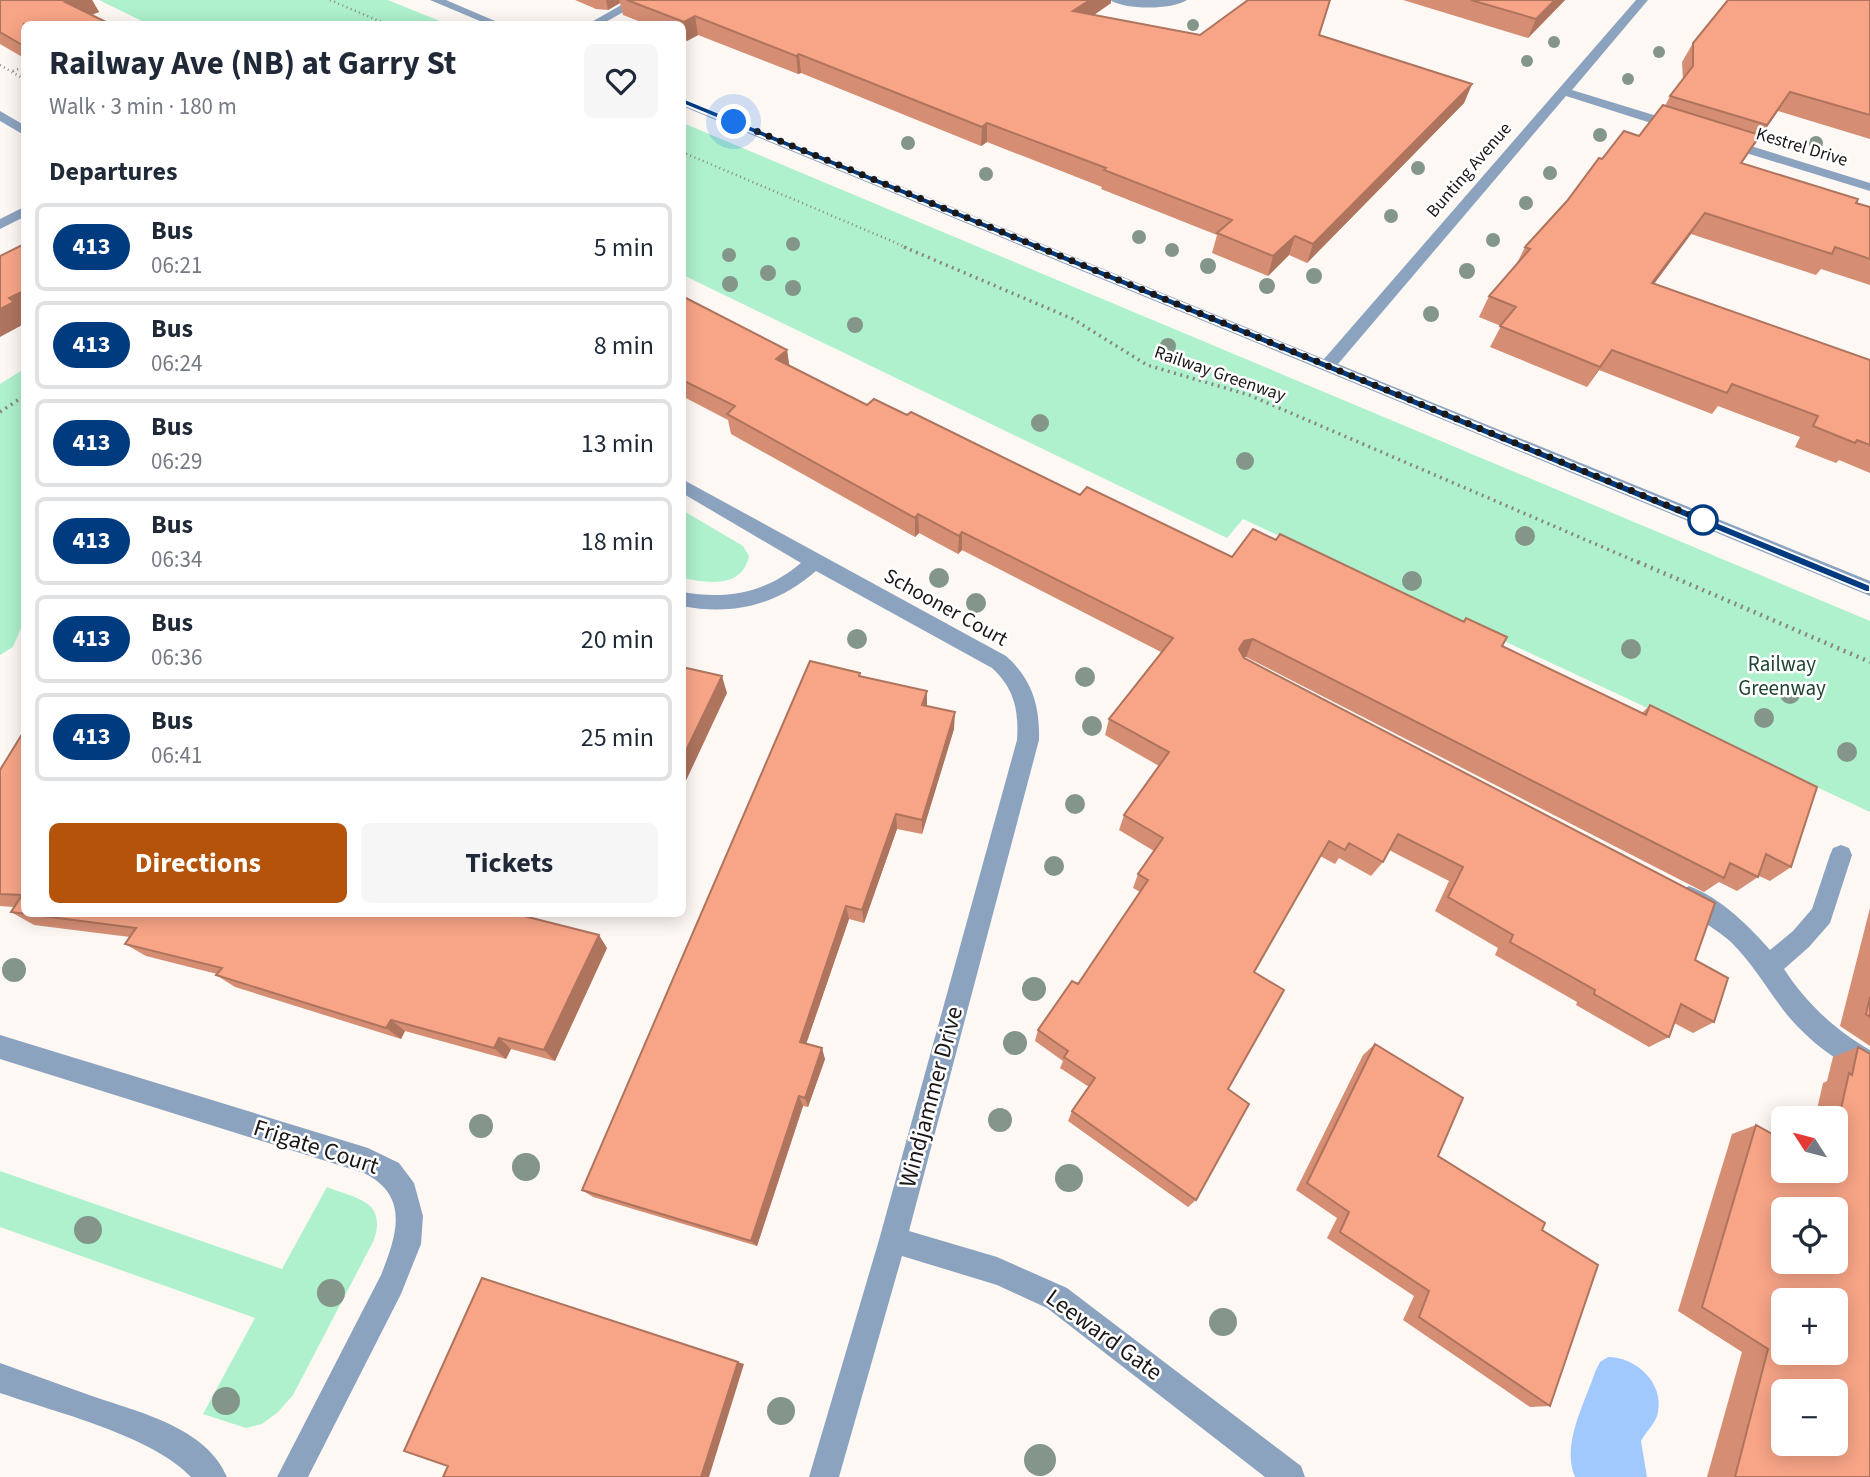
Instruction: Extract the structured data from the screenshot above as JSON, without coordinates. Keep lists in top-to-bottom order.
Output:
{
  "streets": {
    "street": [
      "Kestrel Drive",
      "Bunting Avenue",
      "Schooner Court",
      "Windjammer Drive",
      "Frigate Court",
      "Leeward Gate"
    ],
    "path": ["Railway Greenway"]
  },
  "crossings": [
    ["Schooner Court", "Windjammer Drive"],
    ["Windjammer Drive", "Leeward Gate"]
  ],
  "parks": ["Railway Greenway"],
  "lines": ["bus line 413"],
  "north": "top left",
  "page": {
    "heading": [
      ["Railway Ave (NB) at Garry St", "Walk · 3 min · 180 m"],
      "Departures"
    ],
    "list": [
      {
        "mark": "413",
        "name": "Bus",
        "note": "06:21",
        "value": "5 min"
      },
      {
        "mark": "413",
        "name": "Bus",
        "note": "06:24",
        "value": "8 min"
      },
      {
        "mark": "413",
        "name": "Bus",
        "note": "06:29",
        "value": "13 min"
      },
      {
        "mark": "413",
        "name": "Bus",
        "note": "06:34",
        "value": "18 min"
      },
      {
        "mark": "413",
        "name": "Bus",
        "note": "06:36",
        "value": "20 min"
      },
      {
        "mark": "413",
        "name": "Bus",
        "note": "06:41",
        "value": "25 min"
      }
    ],
    "buttons": ["Directions", "Tickets"],
    "map_buttons": ["+", "−"]
  }
}
